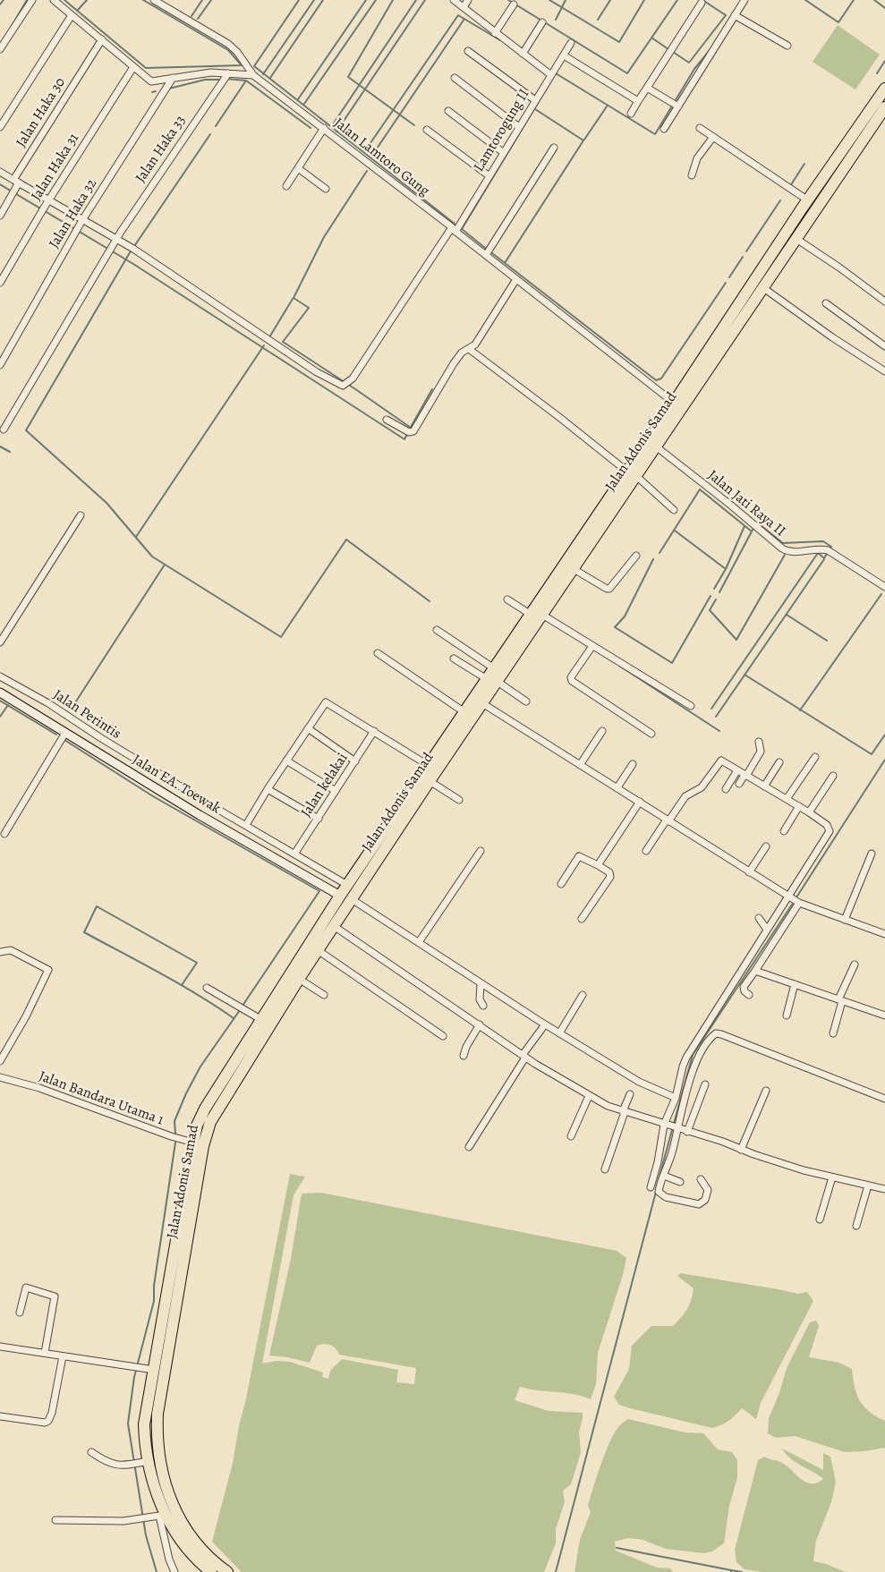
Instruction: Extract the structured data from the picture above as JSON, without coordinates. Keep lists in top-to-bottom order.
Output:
{
  "streets": {
    "highway": ["Jalan Adonis Samad"],
    "street": [
      "Jalan Haka 30",
      "Lamtorogung II",
      "Jalan Haka 33",
      "Jalan Lamtoro Gung",
      "Jalan Haka 31",
      "Jalan Haka 32",
      "Jalan Jati Raya II",
      "Jalan Perintis",
      "Jalan EA. Toewak",
      "Jalan kelakai",
      "Jalan Bandara Utama 1"
    ]
  },
  "crossings": [
    ["Lamtorogung II", "Jalan Haka 33"],
    ["Lamtorogung II", "Jalan Lamtoro Gung"],
    ["Jalan Adonis Samad", "Jalan Jati Raya II"],
    ["Jalan Perintis", "Jalan kelakai"]
  ]
}
